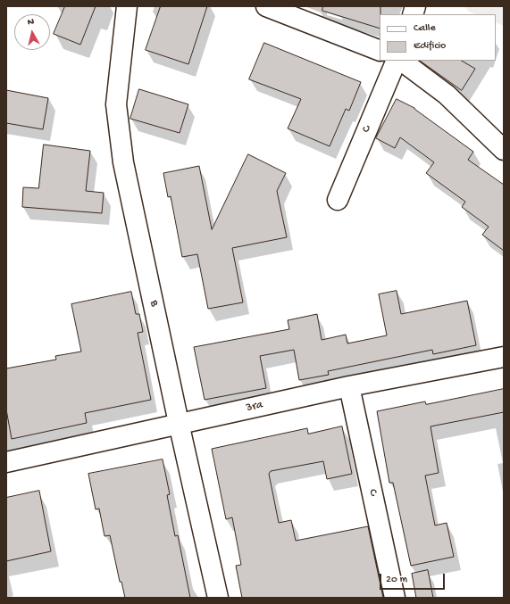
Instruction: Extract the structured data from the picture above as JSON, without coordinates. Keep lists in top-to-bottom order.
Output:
{
  "streets": {
    "street": ["C", "B", "3ra"]
  },
  "crossings": [
    ["C", "3ra"],
    ["B", "3ra"]
  ],
  "legend": ["Calle", "Edificio"],
  "scale_bar": "20 m",
  "north": "top"
}
